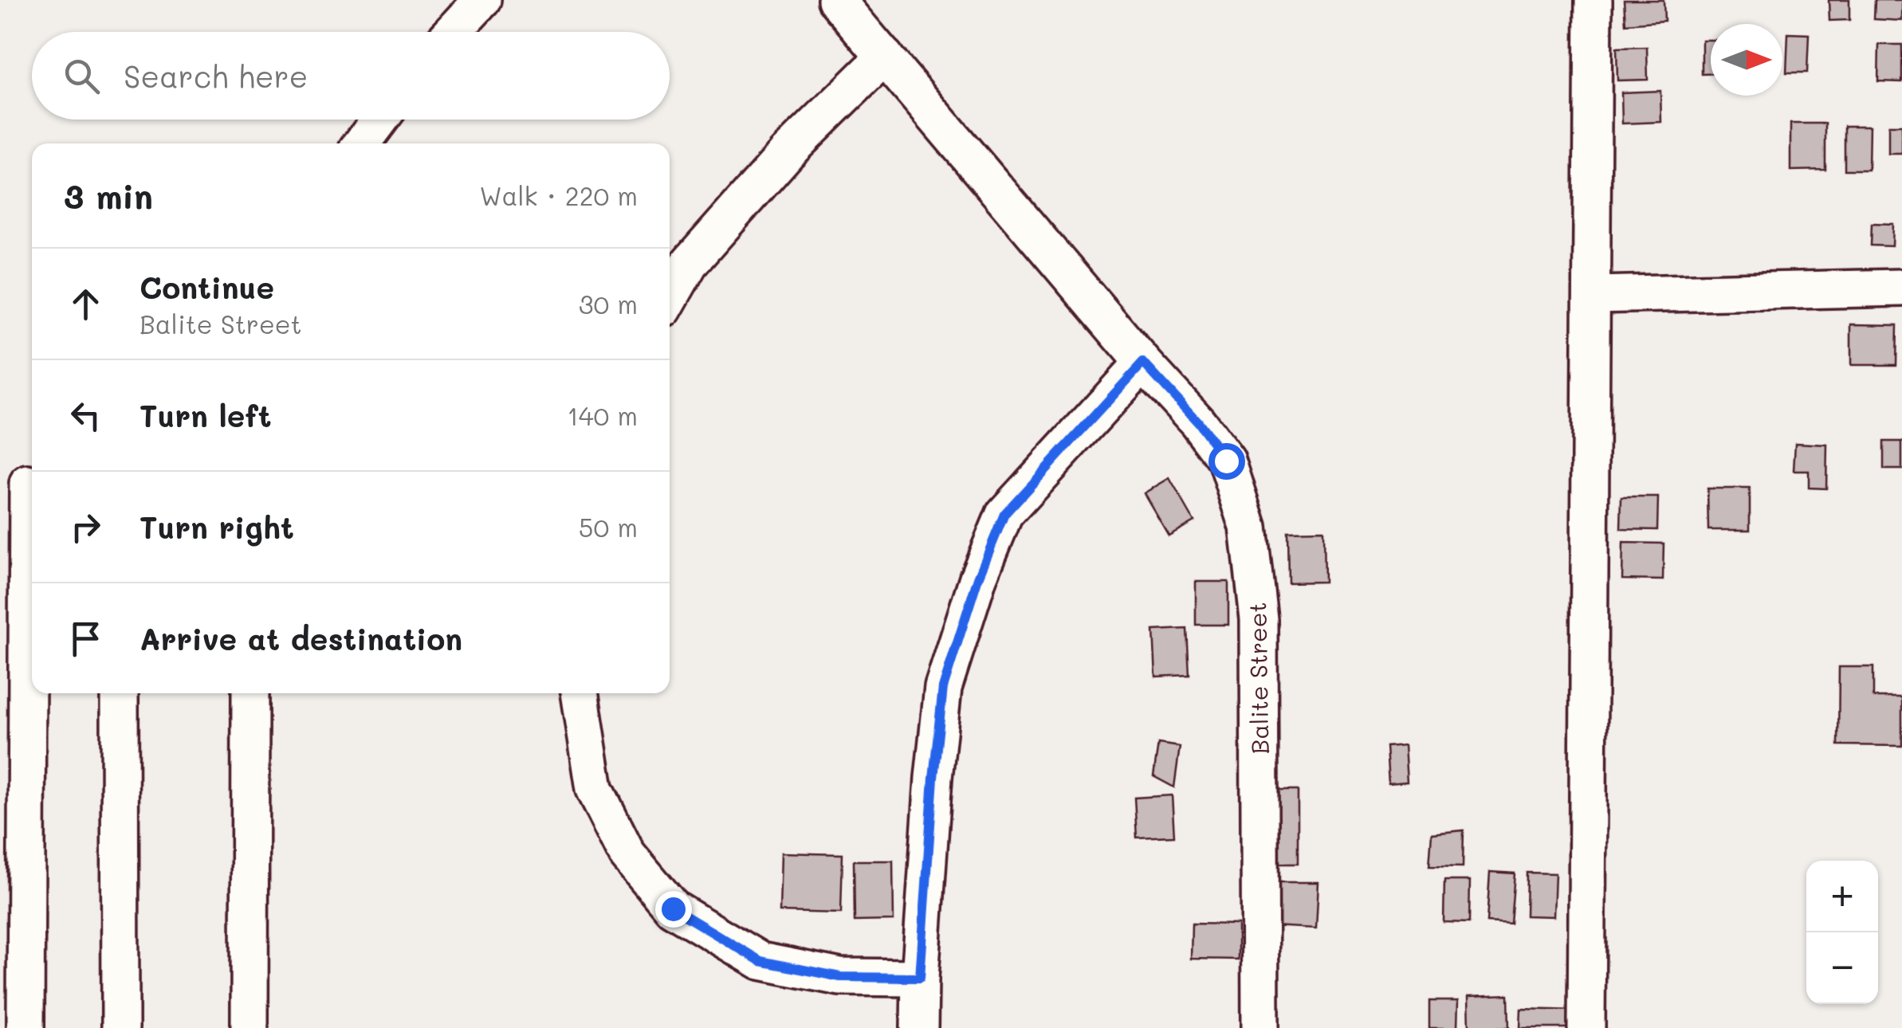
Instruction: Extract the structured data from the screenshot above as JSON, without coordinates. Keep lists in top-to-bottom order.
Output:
{
  "streets": {
    "street": ["Balite Street"]
  },
  "north": "right",
  "page": {
    "search": "Search here",
    "heading": ["3 min", "Walk · 220 m"],
    "list": [
      ["Continue", "Balite Street", "30 m"],
      ["Turn left", "140 m"],
      ["Turn right", "50 m"],
      "Arrive at destination"
    ],
    "map_buttons": ["+", "−"]
  }
}
